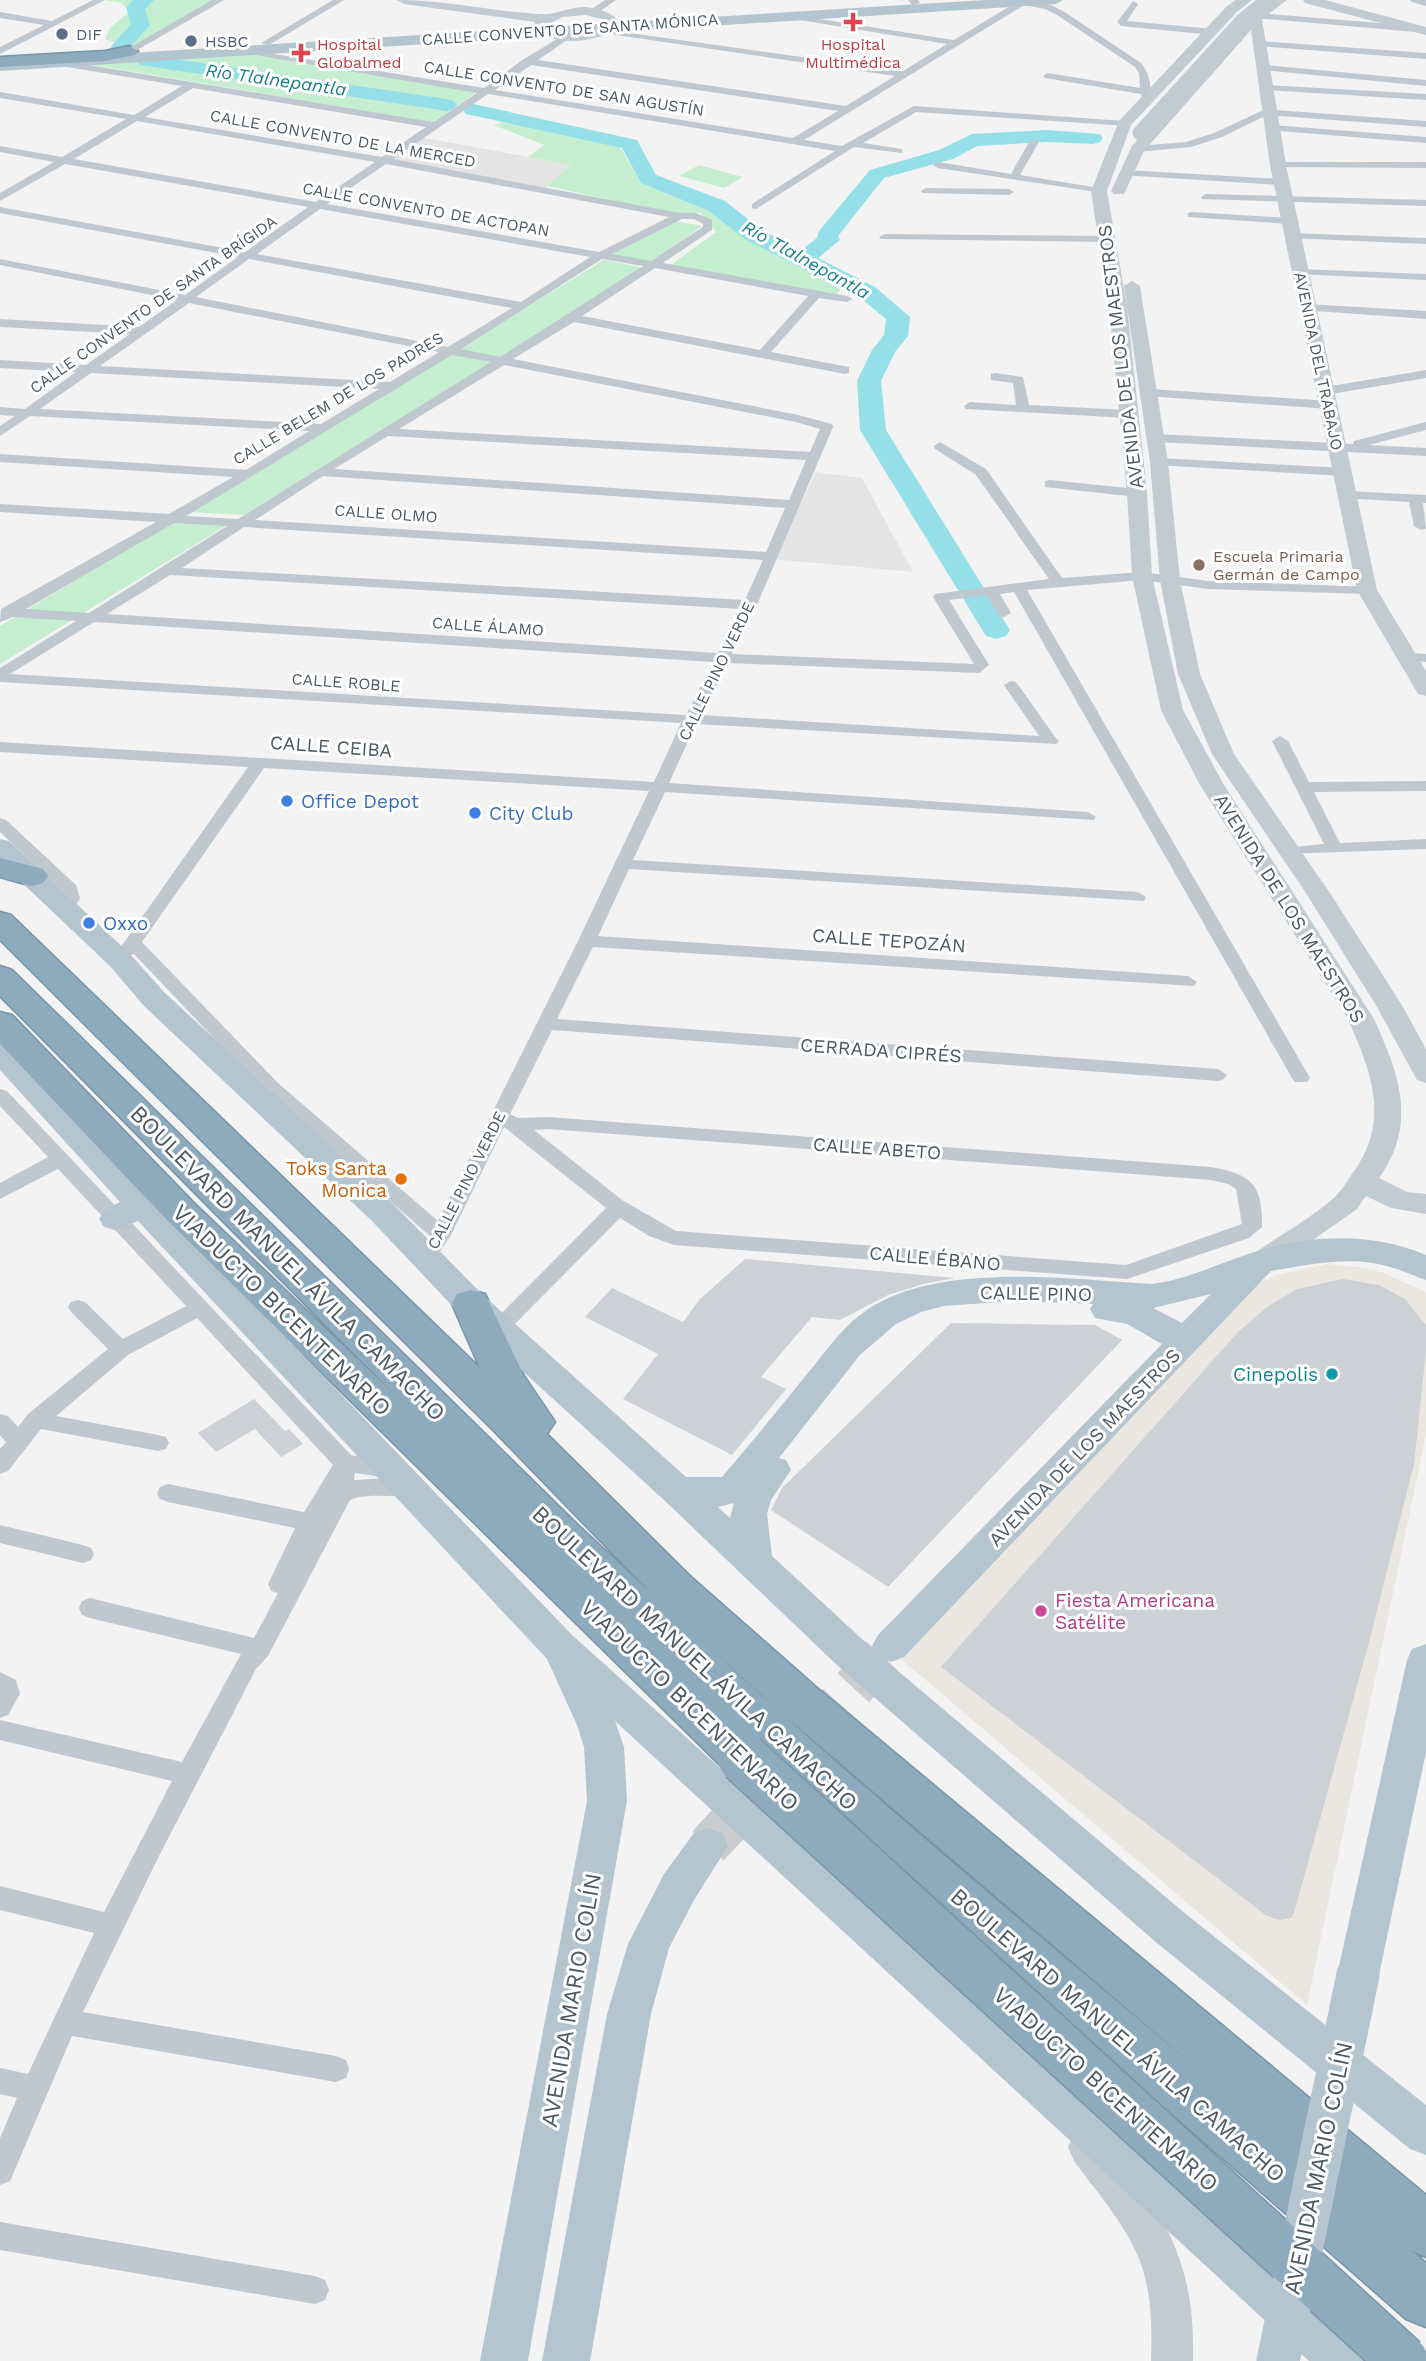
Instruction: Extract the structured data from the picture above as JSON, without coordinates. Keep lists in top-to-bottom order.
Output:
{
  "streets": {
    "highway": ["BOULEVARD MANUEL ÁVILA CAMACHO", "VIADUCTO BICENTENARIO"],
    "main road": [
      "CALLE CONVENTO DE SANTA MÓNICA",
      "AVENIDA DE LOS MAESTROS",
      "AVENIDA DEL TRABAJO",
      "CALLE PINO",
      "AVENIDA MARIO COLÍN"
    ],
    "street": [
      "CALLE CONVENTO DE SAN AGUSTÍN",
      "CALLE CONVENTO DE LA MERCED",
      "CALLE CONVENTO DE ACTOPAN",
      "CALLE CONVENTO DE SANTA BRÍGIDA",
      "CALLE BELEM DE LOS PADRES",
      "CALLE OLMO",
      "CALLE ÁLAMO",
      "CALLE PINO VERDE",
      "CALLE ROBLE",
      "CALLE CEIBA",
      "CALLE TEPOZÁN",
      "CERRADA CIPRÉS",
      "CALLE ABETO",
      "CALLE ÉBANO"
    ]
  },
  "crossings": [
    ["CALLE CONVENTO DE SANTA MÓNICA", "CALLE CONVENTO DE SAN AGUSTÍN"],
    ["CALLE CONVENTO DE SAN AGUSTÍN", "CALLE CONVENTO DE SANTA BRÍGIDA"],
    ["CALLE CONVENTO DE LA MERCED", "CALLE CONVENTO DE SANTA BRÍGIDA"],
    ["CALLE CONVENTO DE LA MERCED", "CALLE BELEM DE LOS PADRES"],
    ["CALLE CONVENTO DE ACTOPAN", "CALLE CONVENTO DE SANTA BRÍGIDA"],
    ["CALLE CONVENTO DE ACTOPAN", "CALLE BELEM DE LOS PADRES"],
    ["CALLE CONVENTO DE SANTA BRÍGIDA", "CALLE PINO VERDE"],
    ["AVENIDA DE LOS MAESTROS", "AVENIDA DEL TRABAJO"],
    ["AVENIDA DE LOS MAESTROS", "CALLE PINO"],
    ["CALLE BELEM DE LOS PADRES", "CALLE OLMO"],
    ["CALLE BELEM DE LOS PADRES", "CALLE ÁLAMO"],
    ["CALLE BELEM DE LOS PADRES", "CALLE PINO VERDE"],
    ["CALLE OLMO", "CALLE PINO VERDE"],
    ["CALLE ÁLAMO", "CALLE PINO VERDE"],
    ["CALLE PINO VERDE", "CALLE ROBLE"],
    ["CALLE PINO VERDE", "CALLE CEIBA"],
    ["CALLE PINO VERDE", "CALLE TEPOZÁN"],
    ["CALLE PINO VERDE", "CERRADA CIPRÉS"],
    ["CALLE PINO VERDE", "CALLE ABETO"],
    ["CALLE PINO VERDE", "CALLE ÉBANO"],
    ["CALLE ABETO", "CALLE ÉBANO"]
  ],
  "water": ["Río Tlalnepantla"],
  "places": {
    "health": ["Hospital Multimédica", "Hospital Globalmed"],
    "other": [
      "DIF",
      "HSBC",
      "Escuela Primaria Germán de Campo",
      "Office Depot",
      "City Club",
      "Oxxo",
      "Toks Santa Monica",
      "Cinepolis",
      "Fiesta Americana Satélite"
    ]
  }
}
